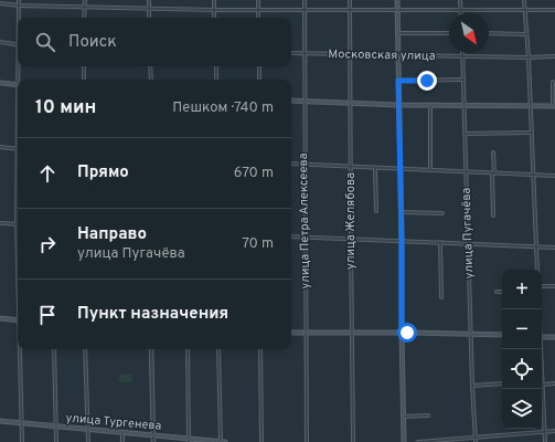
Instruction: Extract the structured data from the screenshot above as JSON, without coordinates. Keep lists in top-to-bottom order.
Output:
{
  "streets": {
    "main road": ["улица Тургенева"],
    "street": [
      "Московская улица",
      "улица Петра Алексеева",
      "улица Желябова",
      "улица Пугачёва"
    ]
  },
  "crossings": [
    ["Московская улица", "улица Петра Алексеева"],
    ["Московская улица", "улица Желябова"],
    ["Московская улица", "улица Пугачёва"]
  ],
  "north": "bottom right",
  "page": {
    "search": "Поиск",
    "heading": ["10 мин", "Пешком · 740 m"],
    "list": [
      ["Прямо", "670 m"],
      ["Направо", "улица Пугачёва", "70 m"],
      "Пункт назначения"
    ],
    "map_buttons": ["+", "−"]
  }
}
